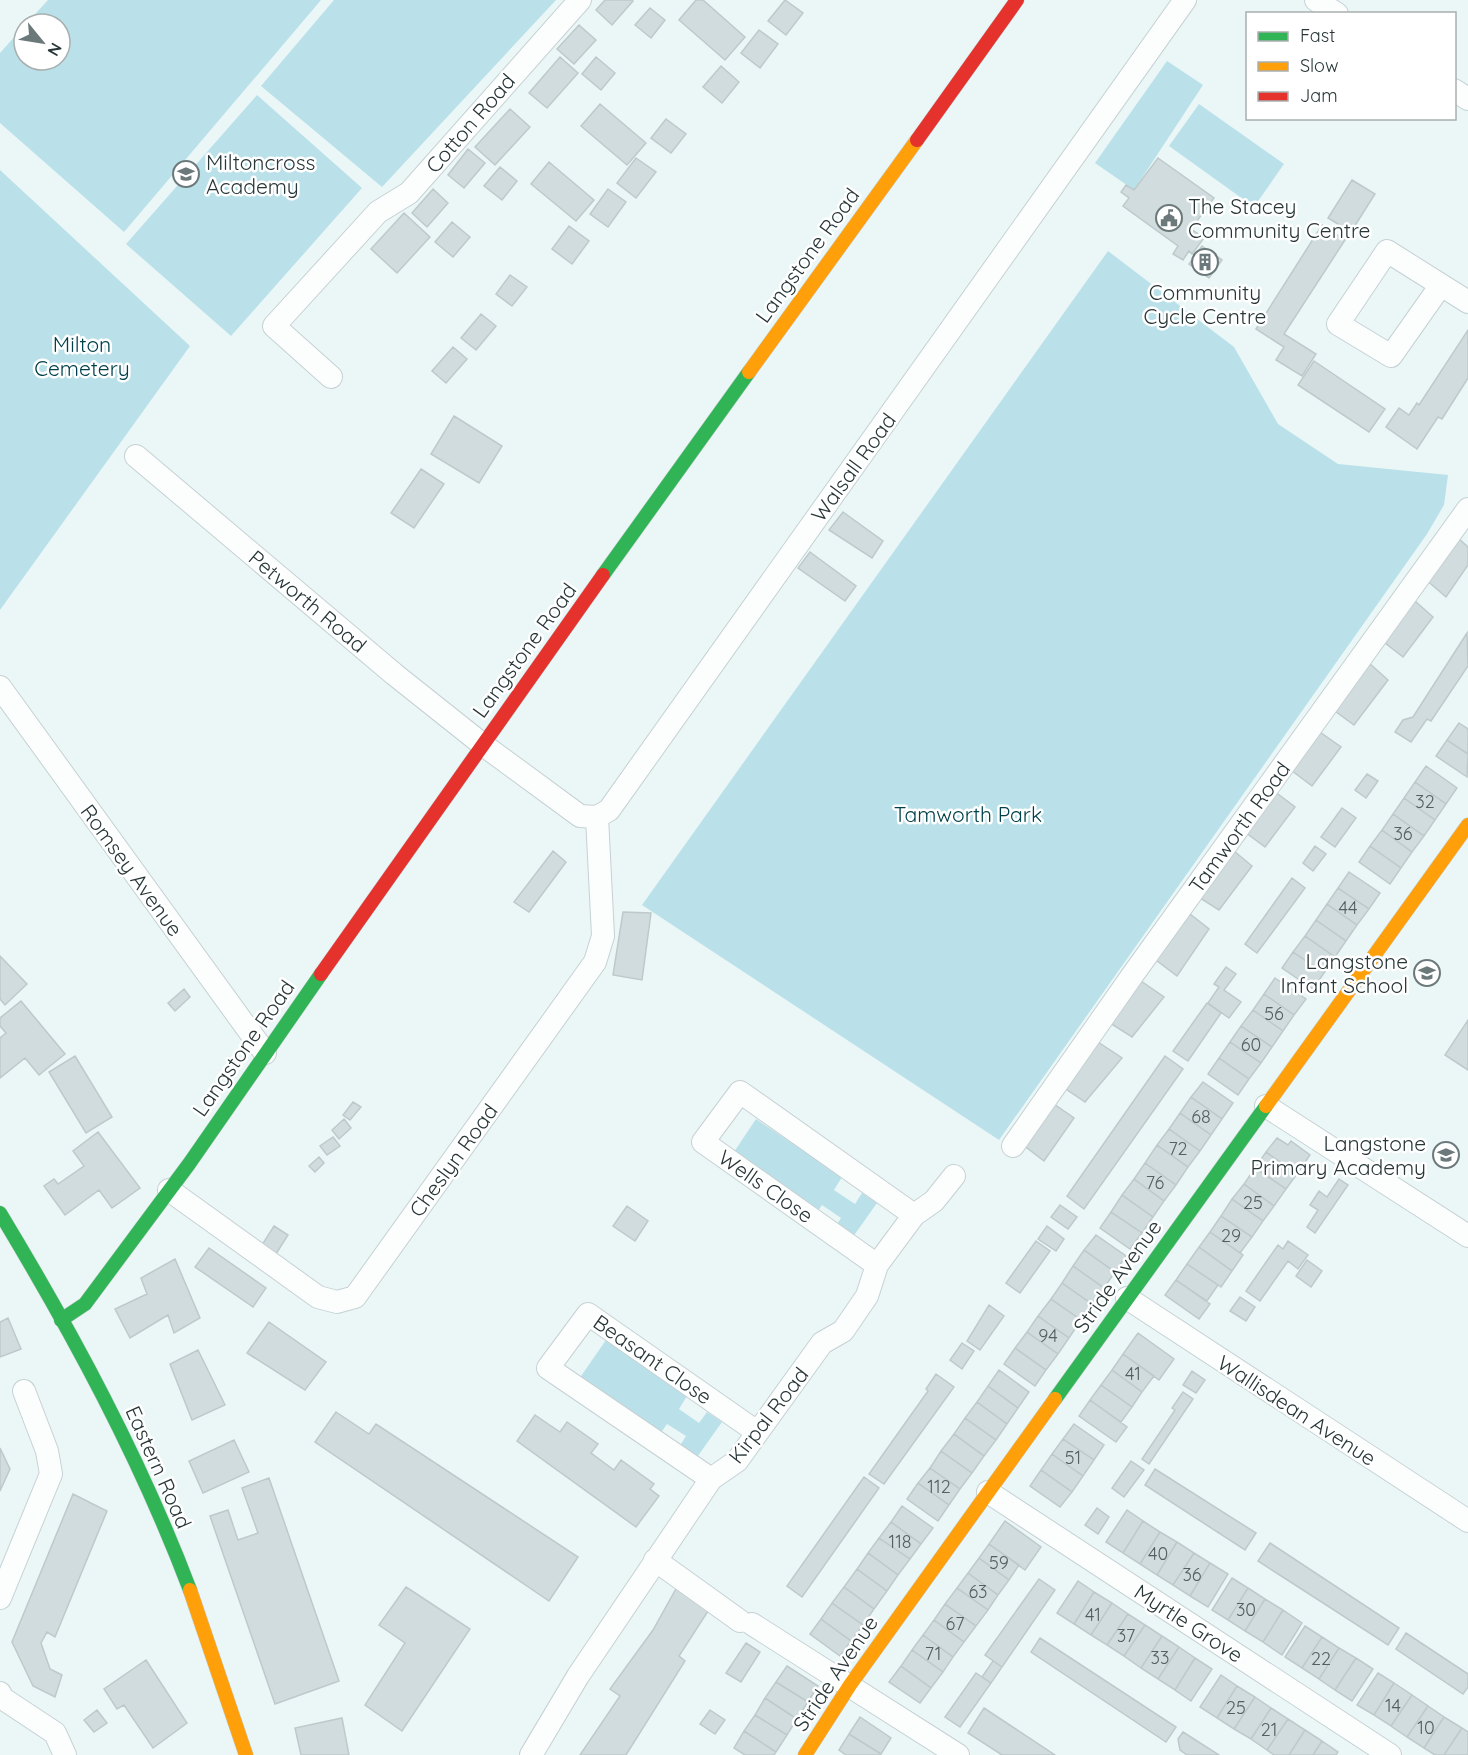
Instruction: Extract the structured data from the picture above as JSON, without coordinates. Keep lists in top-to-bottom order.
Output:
{
  "streets": {
    "street": [
      "Cotton Road",
      "Langstone Road",
      "Walsall Road",
      "Petworth Road",
      "Tamworth Road",
      "Romsey Avenue",
      "Cheslyn Road",
      "Wells Close",
      "Stride Avenue",
      "Beasant Close",
      "Wallisdean Avenue",
      "Kirpal Road",
      "Eastern Road",
      "Myrtle Grove"
    ]
  },
  "crossings": [
    ["Langstone Road", "Petworth Road"],
    ["Langstone Road", "Romsey Avenue"],
    ["Langstone Road", "Cheslyn Road"],
    ["Langstone Road", "Eastern Road"],
    ["Walsall Road", "Cheslyn Road"],
    ["Wells Close", "Kirpal Road"],
    ["Stride Avenue", "Wallisdean Avenue"],
    ["Stride Avenue", "Myrtle Grove"],
    ["Beasant Close", "Kirpal Road"]
  ],
  "parks": ["Milton Cemetery", "Tamworth Park"],
  "places": {
    "school or university": ["Miltoncross Academy", "Langstone Infant School", "Langstone Primary Academy"],
    "public building": ["The Stacey Community Centre"],
    "building": ["Community Cycle Centre"]
  },
  "house_numbers": [
    "32",
    "36",
    "44",
    "56",
    "60",
    "68",
    "72",
    "76",
    "25",
    "29",
    "94",
    "41",
    "51",
    "112",
    "118",
    "40",
    "59",
    "36",
    "63",
    "30",
    "41",
    "67",
    "37",
    "71",
    "33",
    "22",
    "14",
    "25",
    "10",
    "21"
  ],
  "legend": ["Fast", "Slow", "Jam"],
  "north": "bottom right"
}
